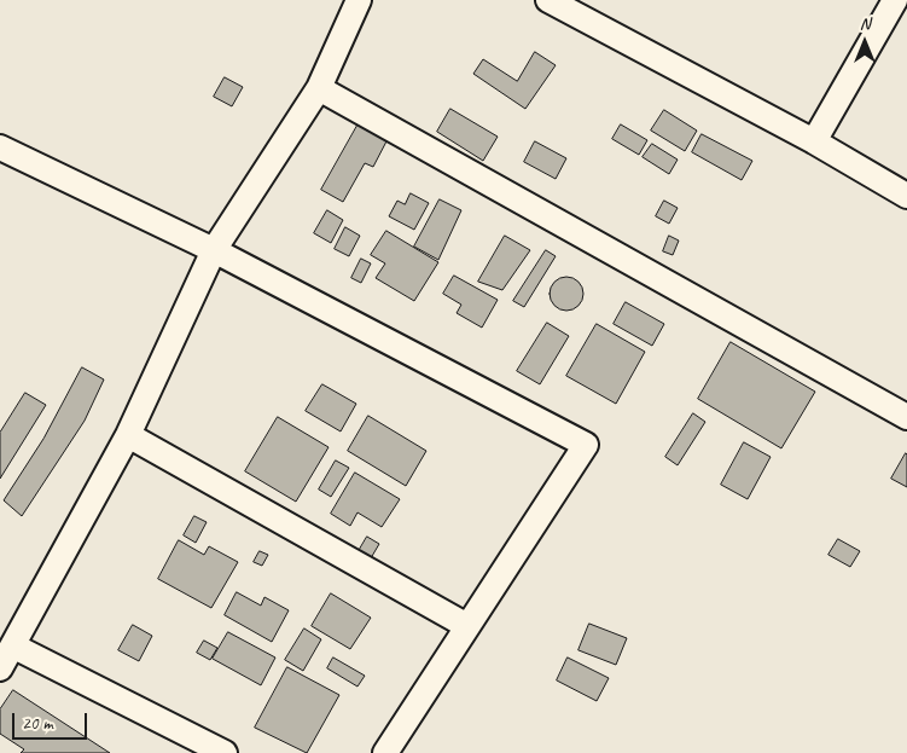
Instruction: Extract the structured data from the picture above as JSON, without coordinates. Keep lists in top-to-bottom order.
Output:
{
  "scale_bar": "20 m",
  "north": "top"
}
